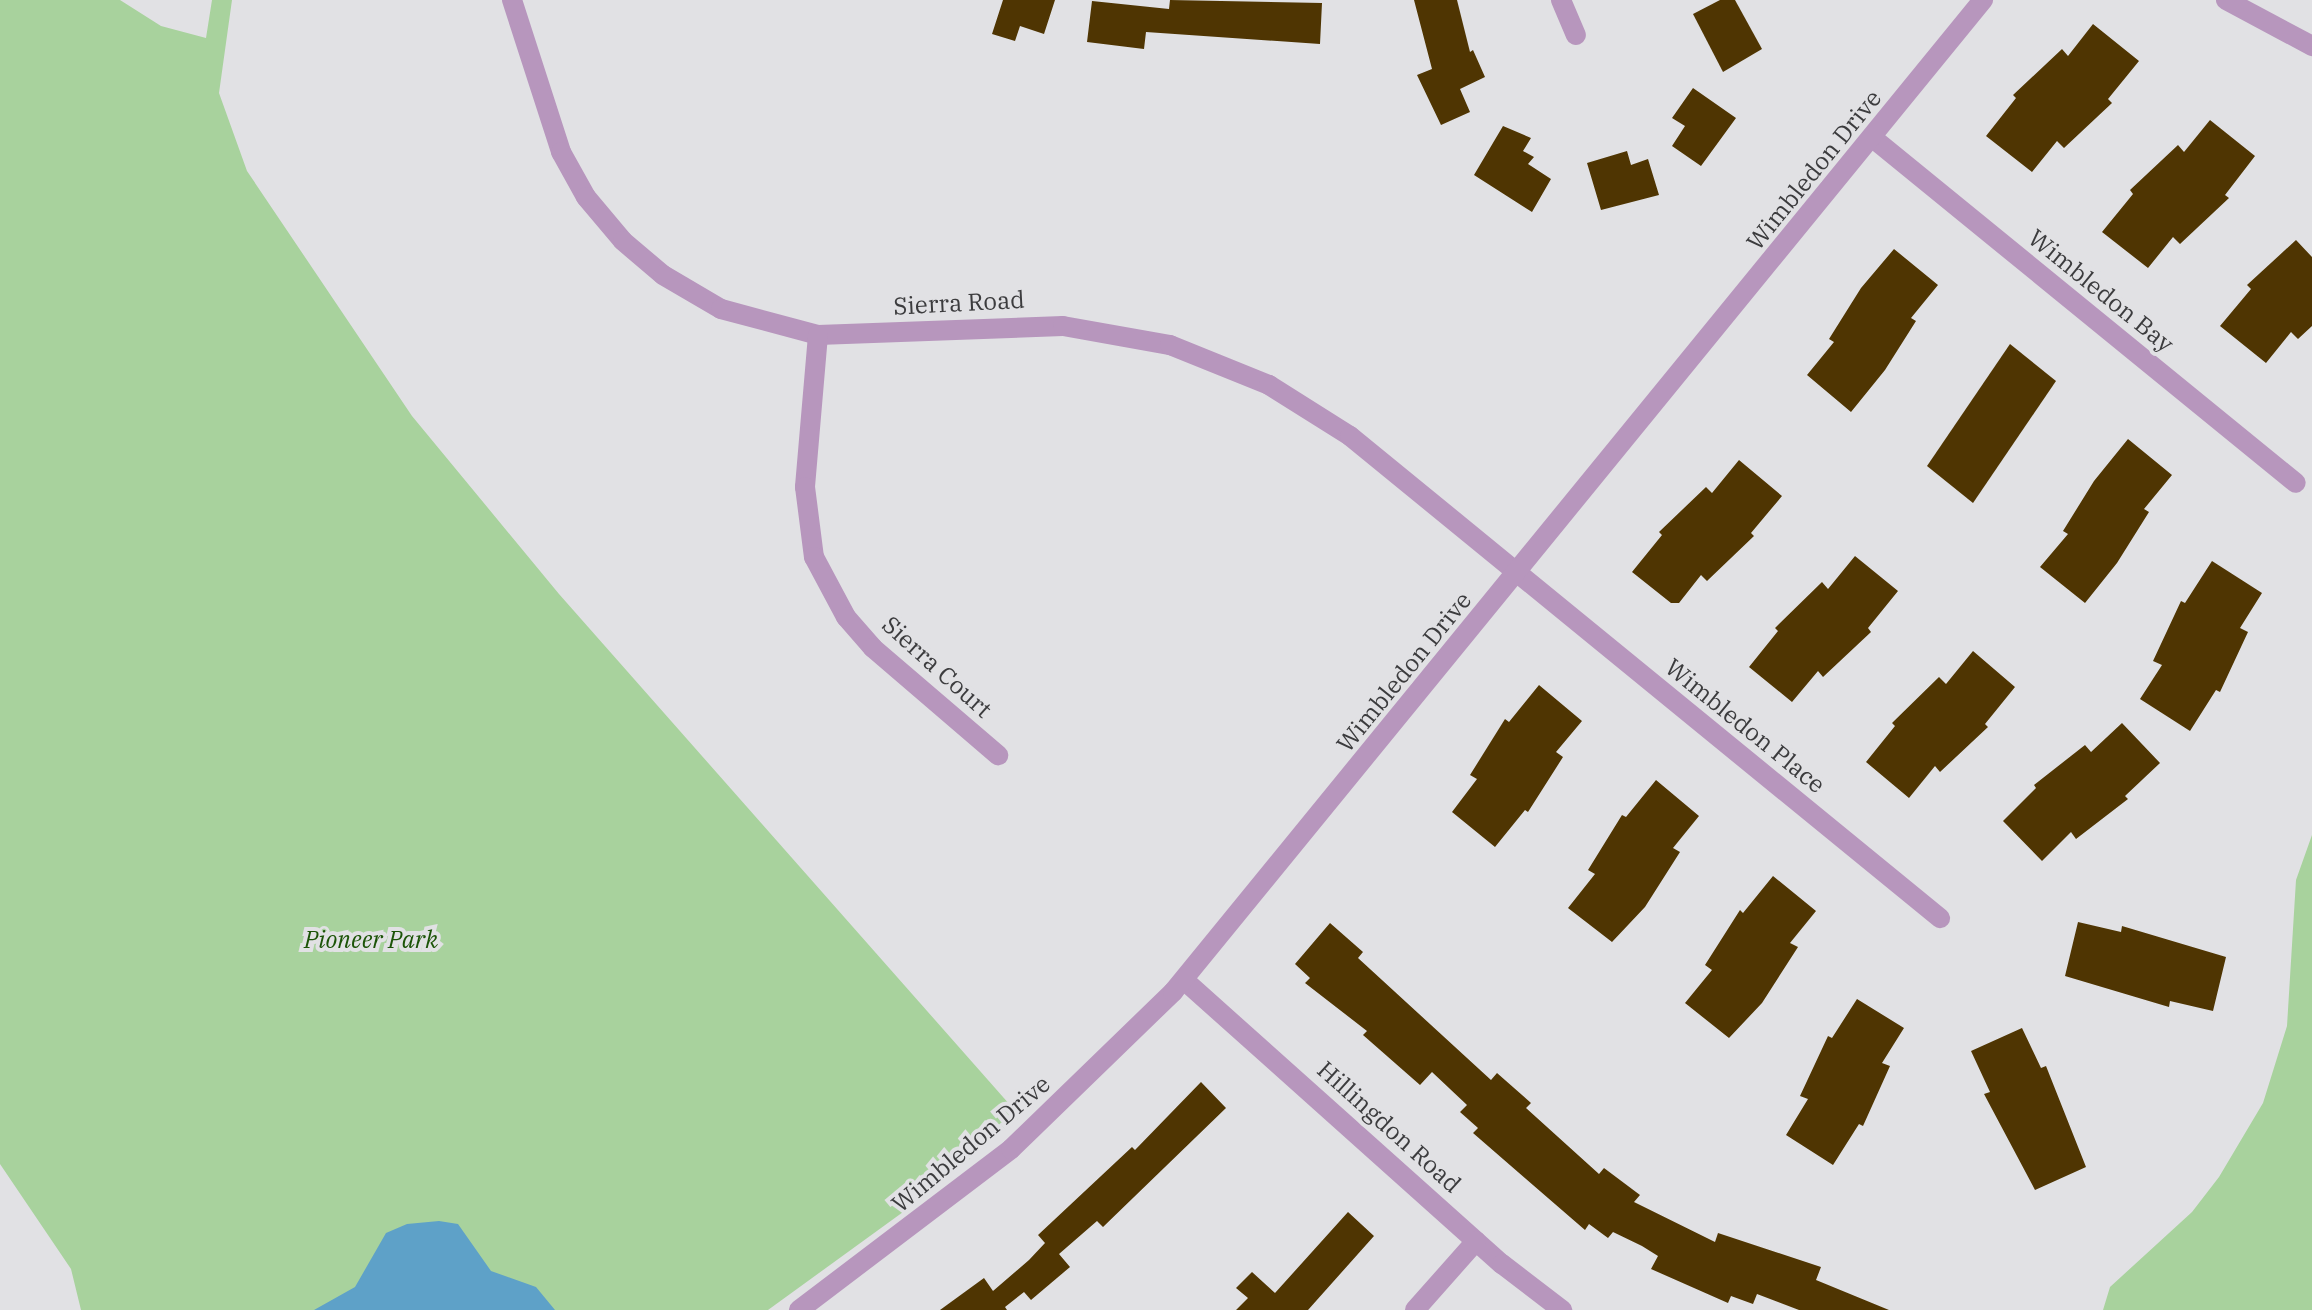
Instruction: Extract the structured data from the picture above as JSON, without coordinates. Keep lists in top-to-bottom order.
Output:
{
  "streets": {
    "street": [
      "Wimbledon Drive",
      "Wimbledon Bay",
      "Sierra Road",
      "Sierra Court",
      "Wimbledon Place",
      "Hillingdon Road"
    ]
  },
  "crossings": [
    ["Wimbledon Drive", "Wimbledon Bay"],
    ["Wimbledon Drive", "Sierra Road"],
    ["Wimbledon Drive", "Wimbledon Place"],
    ["Wimbledon Drive", "Hillingdon Road"],
    ["Sierra Road", "Sierra Court"],
    ["Sierra Road", "Wimbledon Place"]
  ],
  "parks": ["Pioneer Park"]
}
